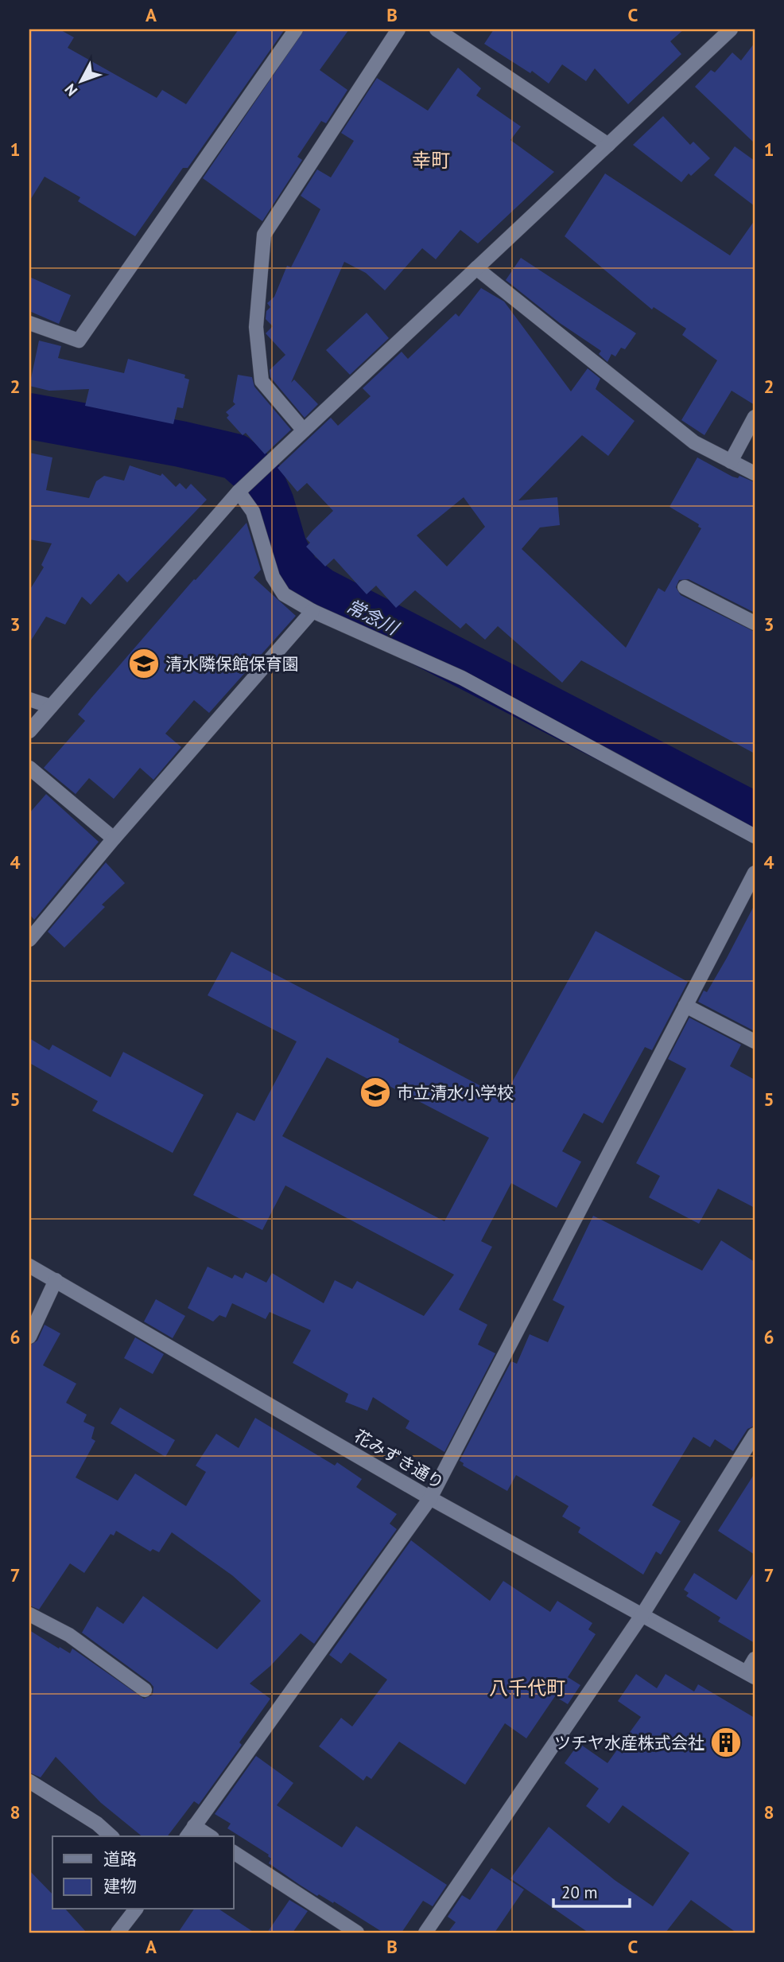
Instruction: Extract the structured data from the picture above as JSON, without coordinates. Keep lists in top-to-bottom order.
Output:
{
  "streets": {
    "street": ["花みずき通り"]
  },
  "districts": ["幸町", "八千代町"],
  "water": ["常念川"],
  "places": {
    "school or university": ["清水隣保館保育園", "市立清水小学校"],
    "building": ["ツチヤ水産株式会社"]
  },
  "legend": ["道路", "建物"],
  "scale_bar": "20 m",
  "north": "bottom left",
  "grid": {
    "columns": ["A", "B", "C"],
    "rows": [
      "1",
      "2",
      "3",
      "4",
      "5",
      "6",
      "7",
      "8"
    ]
  }
}
